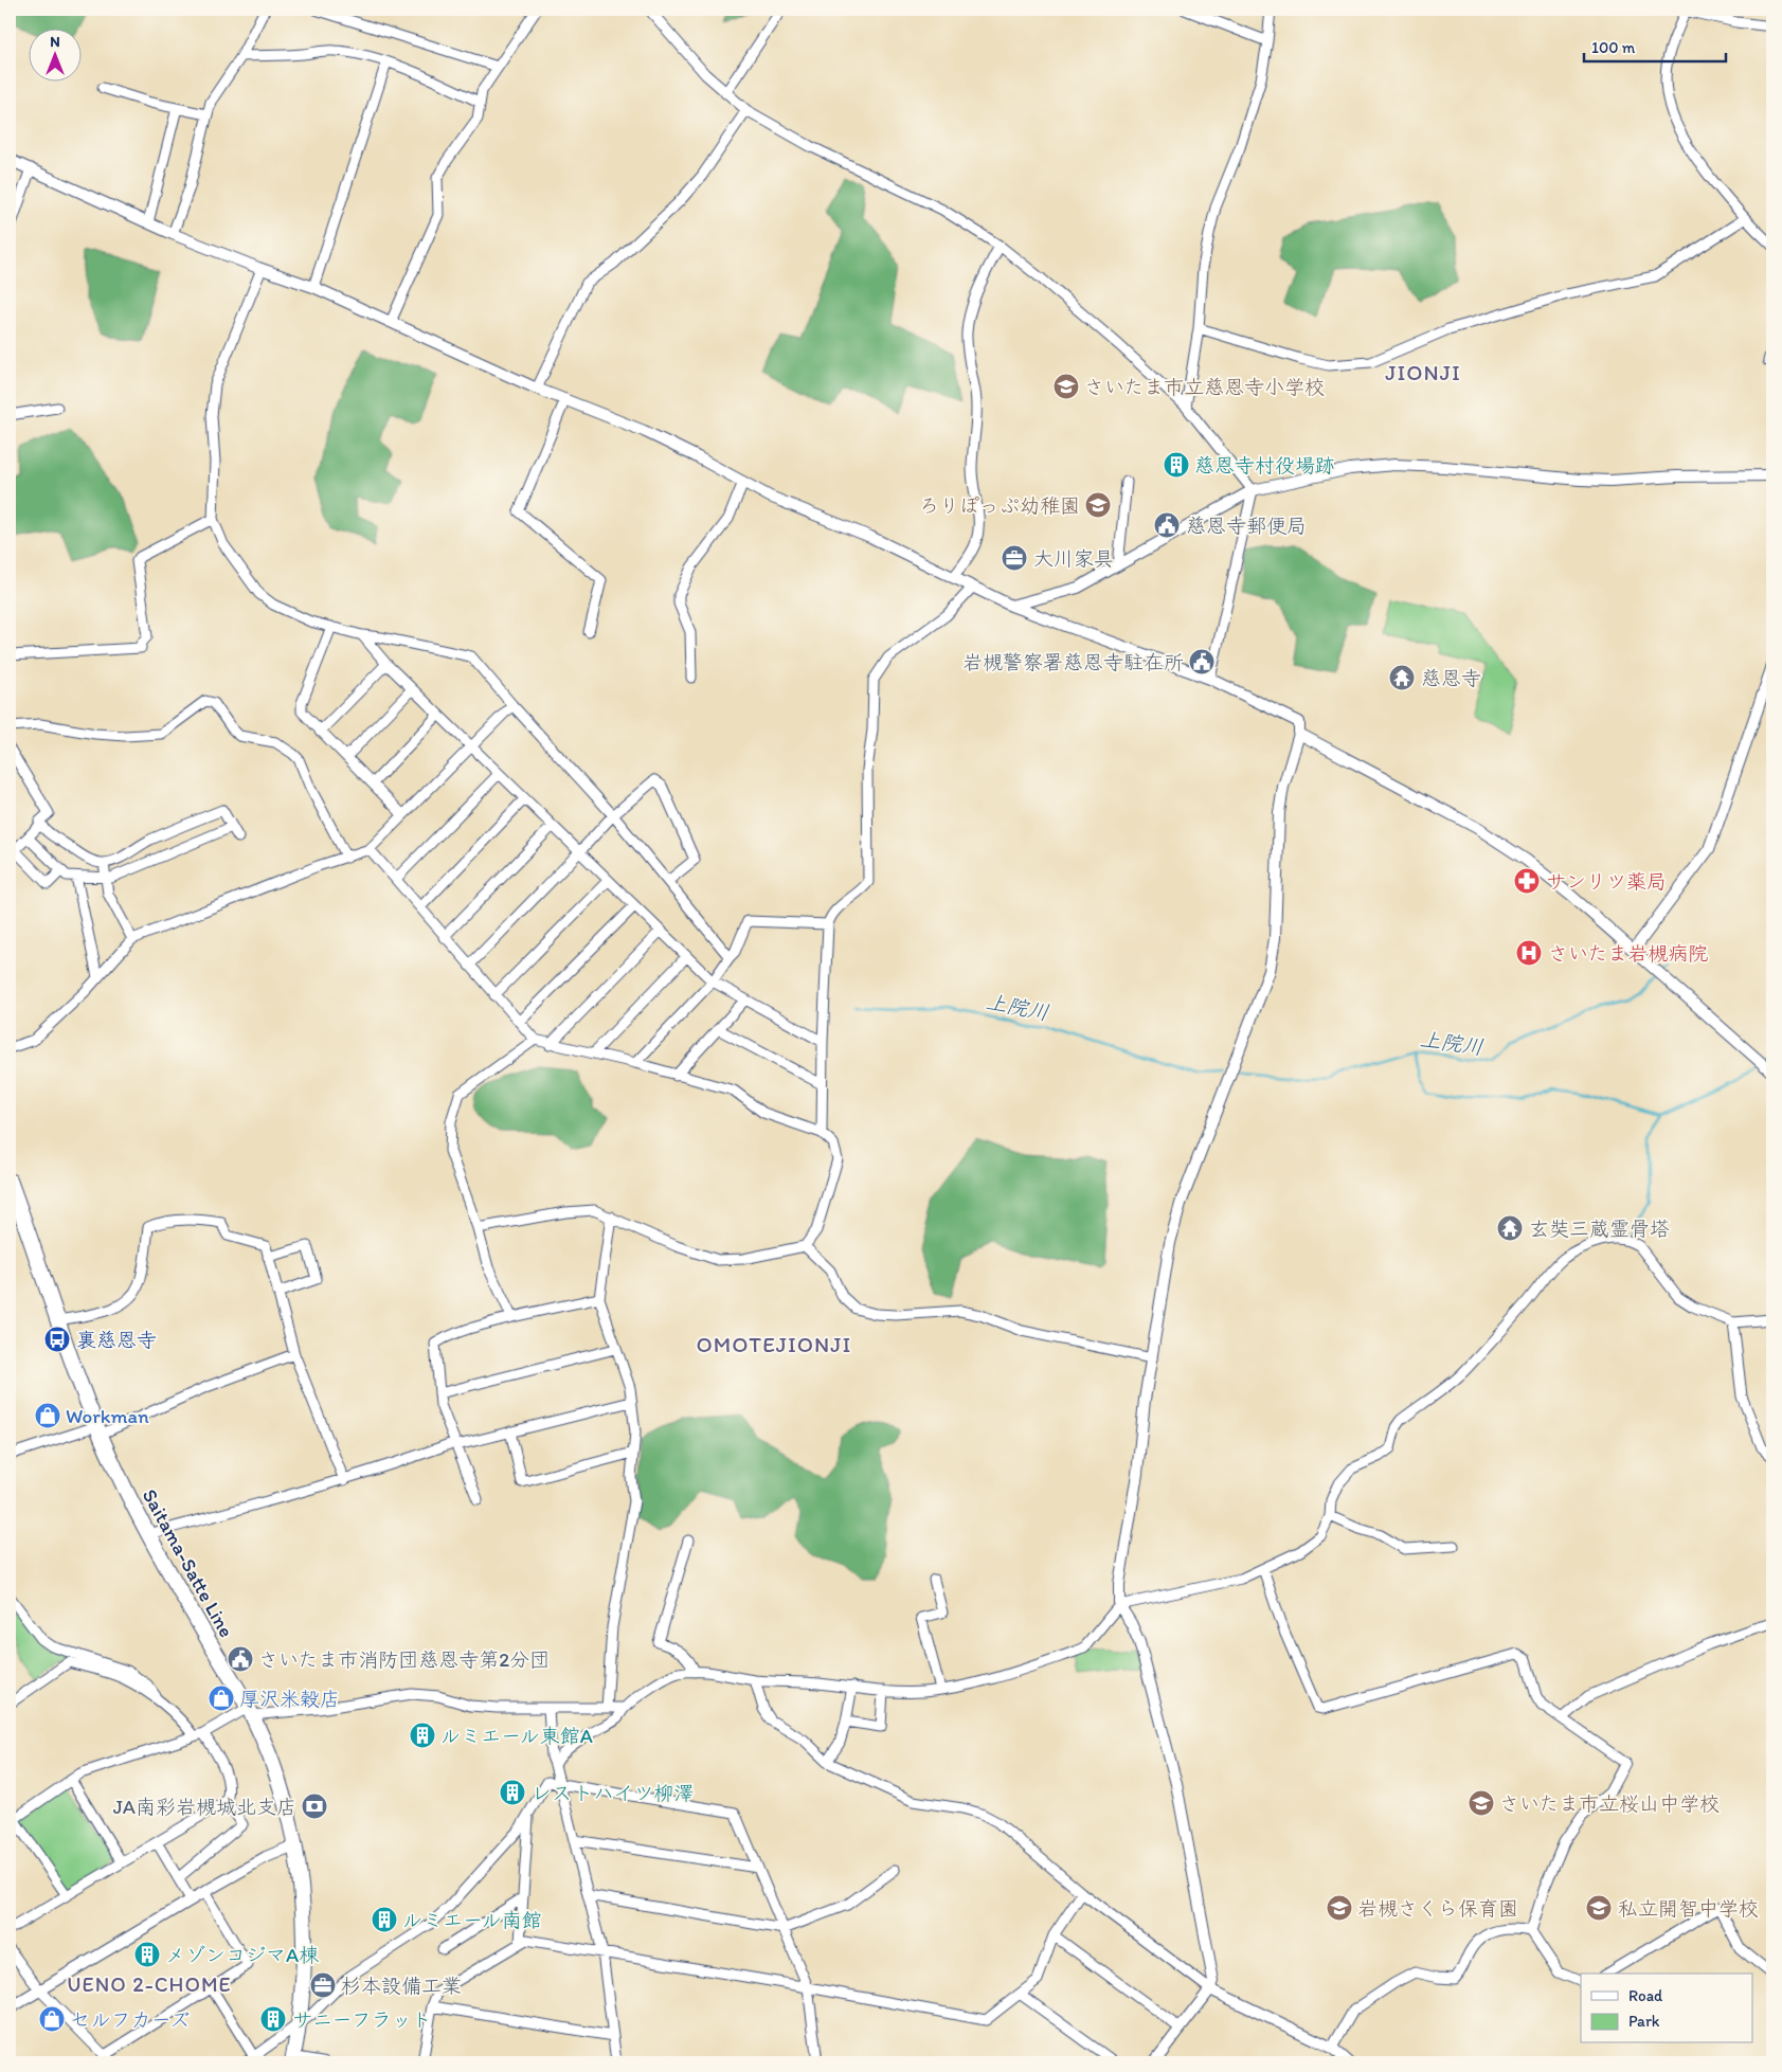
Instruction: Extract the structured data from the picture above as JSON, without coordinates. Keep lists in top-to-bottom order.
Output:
{
  "streets": {
    "main road": ["Saitama-Satte Line"]
  },
  "districts": ["JIONJI", "OMOTEJIONJI", "UENO 2-CHOME"],
  "water": ["上院川"],
  "places": {
    "school or university": [
      "さいたま市立慈恩寺小学校",
      "ろりぽっぷ幼稚園",
      "さいたま市立桜山中学校",
      "岩槻さくら保育園",
      "私立開智中学校"
    ],
    "building": [
      "慈恩寺村役場跡",
      "ルミエール東館A",
      "レストハイツ柳澤",
      "ルミエール南館",
      "メゾンコジマA棟",
      "サニーフラット"
    ],
    "public building": ["慈恩寺郵便局", "岩槻警察署慈恩寺駐在所", "さいたま市消防団慈恩寺第2分団"],
    "office": ["大川家具", "杉本設備工業"],
    "temple": ["慈恩寺", "玄奘三蔵霊骨塔"],
    "pharmacy": ["サンリツ薬局"],
    "hospital": ["さいたま岩槻病院"],
    "bus stop": ["裏慈恩寺"],
    "shop": ["Workman", "厚沢米穀店", "セルフカーズ"],
    "bank": ["JA南彩岩槻城北支店"]
  },
  "legend": ["Road", "Park"],
  "scale_bar": "100 m",
  "north": "top"
}
